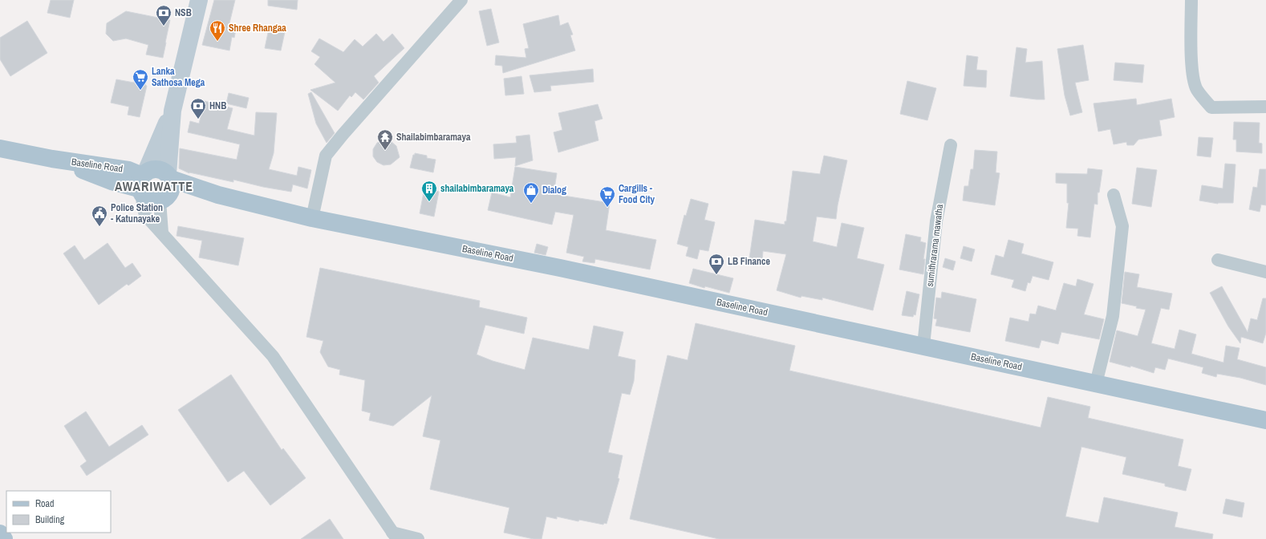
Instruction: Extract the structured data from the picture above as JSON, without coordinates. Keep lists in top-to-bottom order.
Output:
{
  "streets": {
    "main road": ["Baseline Road"],
    "street": ["sumithrarama mawatha"]
  },
  "crossings": [
    ["Baseline Road", "sumithrarama mawatha"]
  ],
  "districts": ["AWARIWATTE"],
  "places": {
    "bank": ["NSB", "HNB", "LB Finance"],
    "restaurant": ["Shree Rhangaa"],
    "supermarket": ["Lanka Sathosa Mega", "Cargills - Food City"],
    "temple": ["Shailabimbaramaya"],
    "building": ["shailabimbaramaya"],
    "shop": ["Dialog"],
    "public building": ["Police Station - Katunayake"]
  },
  "legend": ["Road", "Building"]
}
